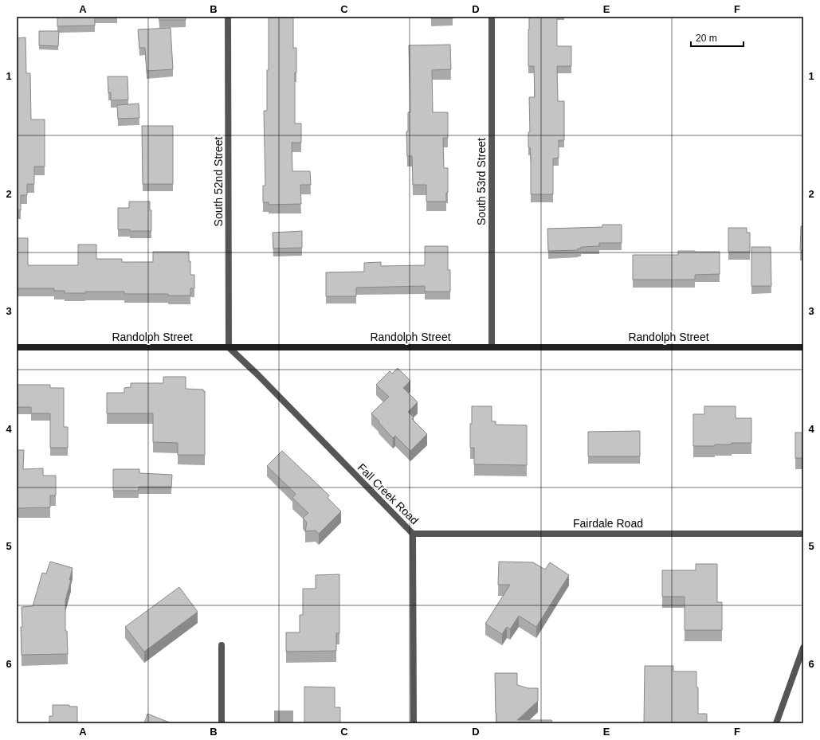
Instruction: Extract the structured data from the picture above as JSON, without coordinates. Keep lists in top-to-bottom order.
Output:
{
  "streets": {
    "main road": ["Randolph Street"],
    "street": [
      "South 52nd Street",
      "South 53rd Street",
      "Fall Creek Road",
      "Fairdale Road"
    ]
  },
  "crossings": [
    ["South 52nd Street", "Randolph Street"],
    ["South 52nd Street", "Fall Creek Road"],
    ["South 53rd Street", "Randolph Street"],
    ["Randolph Street", "Fall Creek Road"],
    ["Fall Creek Road", "Fairdale Road"]
  ],
  "scale_bar": "20 m",
  "grid": {
    "columns": [
      "A",
      "B",
      "C",
      "D",
      "E",
      "F"
    ],
    "rows": [
      "1",
      "2",
      "3",
      "4",
      "5",
      "6"
    ]
  }
}
